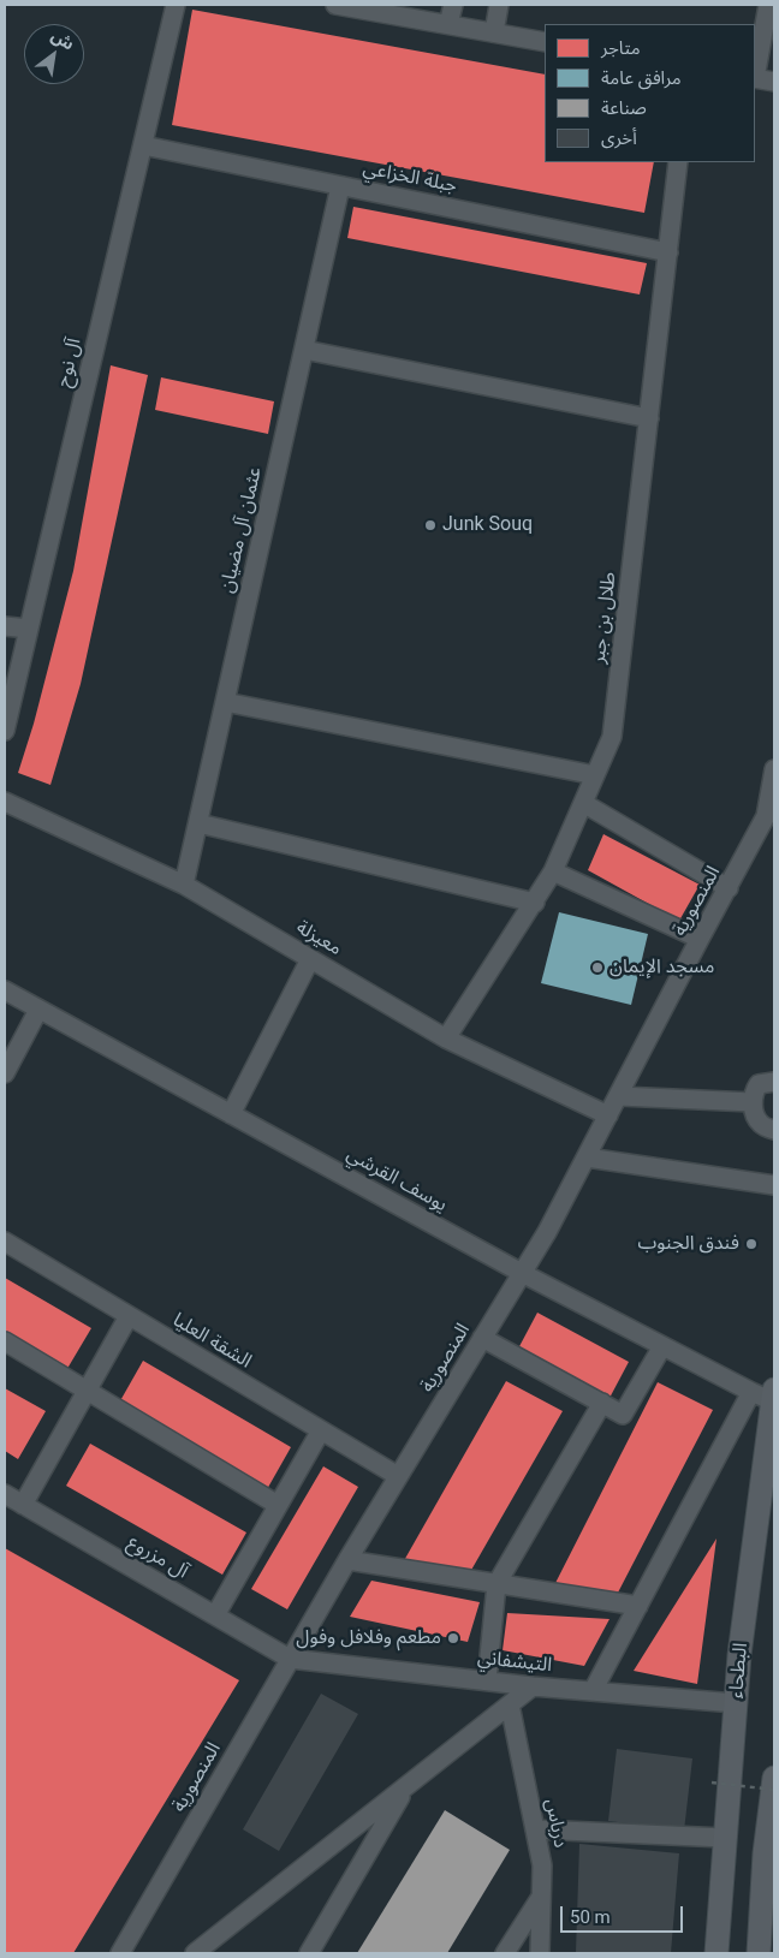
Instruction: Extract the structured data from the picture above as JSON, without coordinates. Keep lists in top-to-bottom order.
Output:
{
  "streets": {
    "main road": ["البطحاء"],
    "street": [
      "جبلة الخزاعي",
      "آل نوح",
      "عثمان آل مضيان",
      "طلال بن جبر",
      "المنصورية",
      "معيزلة",
      "يوسف القرشي",
      "الشقة العليا",
      "آل مزروع",
      "التيشفاني",
      "درباس"
    ]
  },
  "crossings": [
    ["جبلة الخزاعي", "آل نوح"],
    ["جبلة الخزاعي", "عثمان آل مضيان"],
    ["جبلة الخزاعي", "طلال بن جبر"],
    ["عثمان آل مضيان", "معيزلة"],
    ["طلال بن جبر", "معيزلة"],
    ["المنصورية", "معيزلة"],
    ["المنصورية", "يوسف القرشي"],
    ["المنصورية", "الشقة العليا"],
    ["المنصورية", "آل مزروع"],
    ["المنصورية", "التيشفاني"],
    ["يوسف القرشي", "البطحاء"],
    ["آل مزروع", "التيشفاني"],
    ["التيشفاني", "البطحاء"]
  ],
  "places": [
    "Junk Souq",
    "مسجد الإيمان",
    "فندق الجنوب",
    "مطعم وفلافل وفول"
  ],
  "legend": [
    "متاجر",
    "مرافق عامة",
    "صناعة",
    "أخرى"
  ],
  "scale_bar": "50 m",
  "north": "top right"
}
